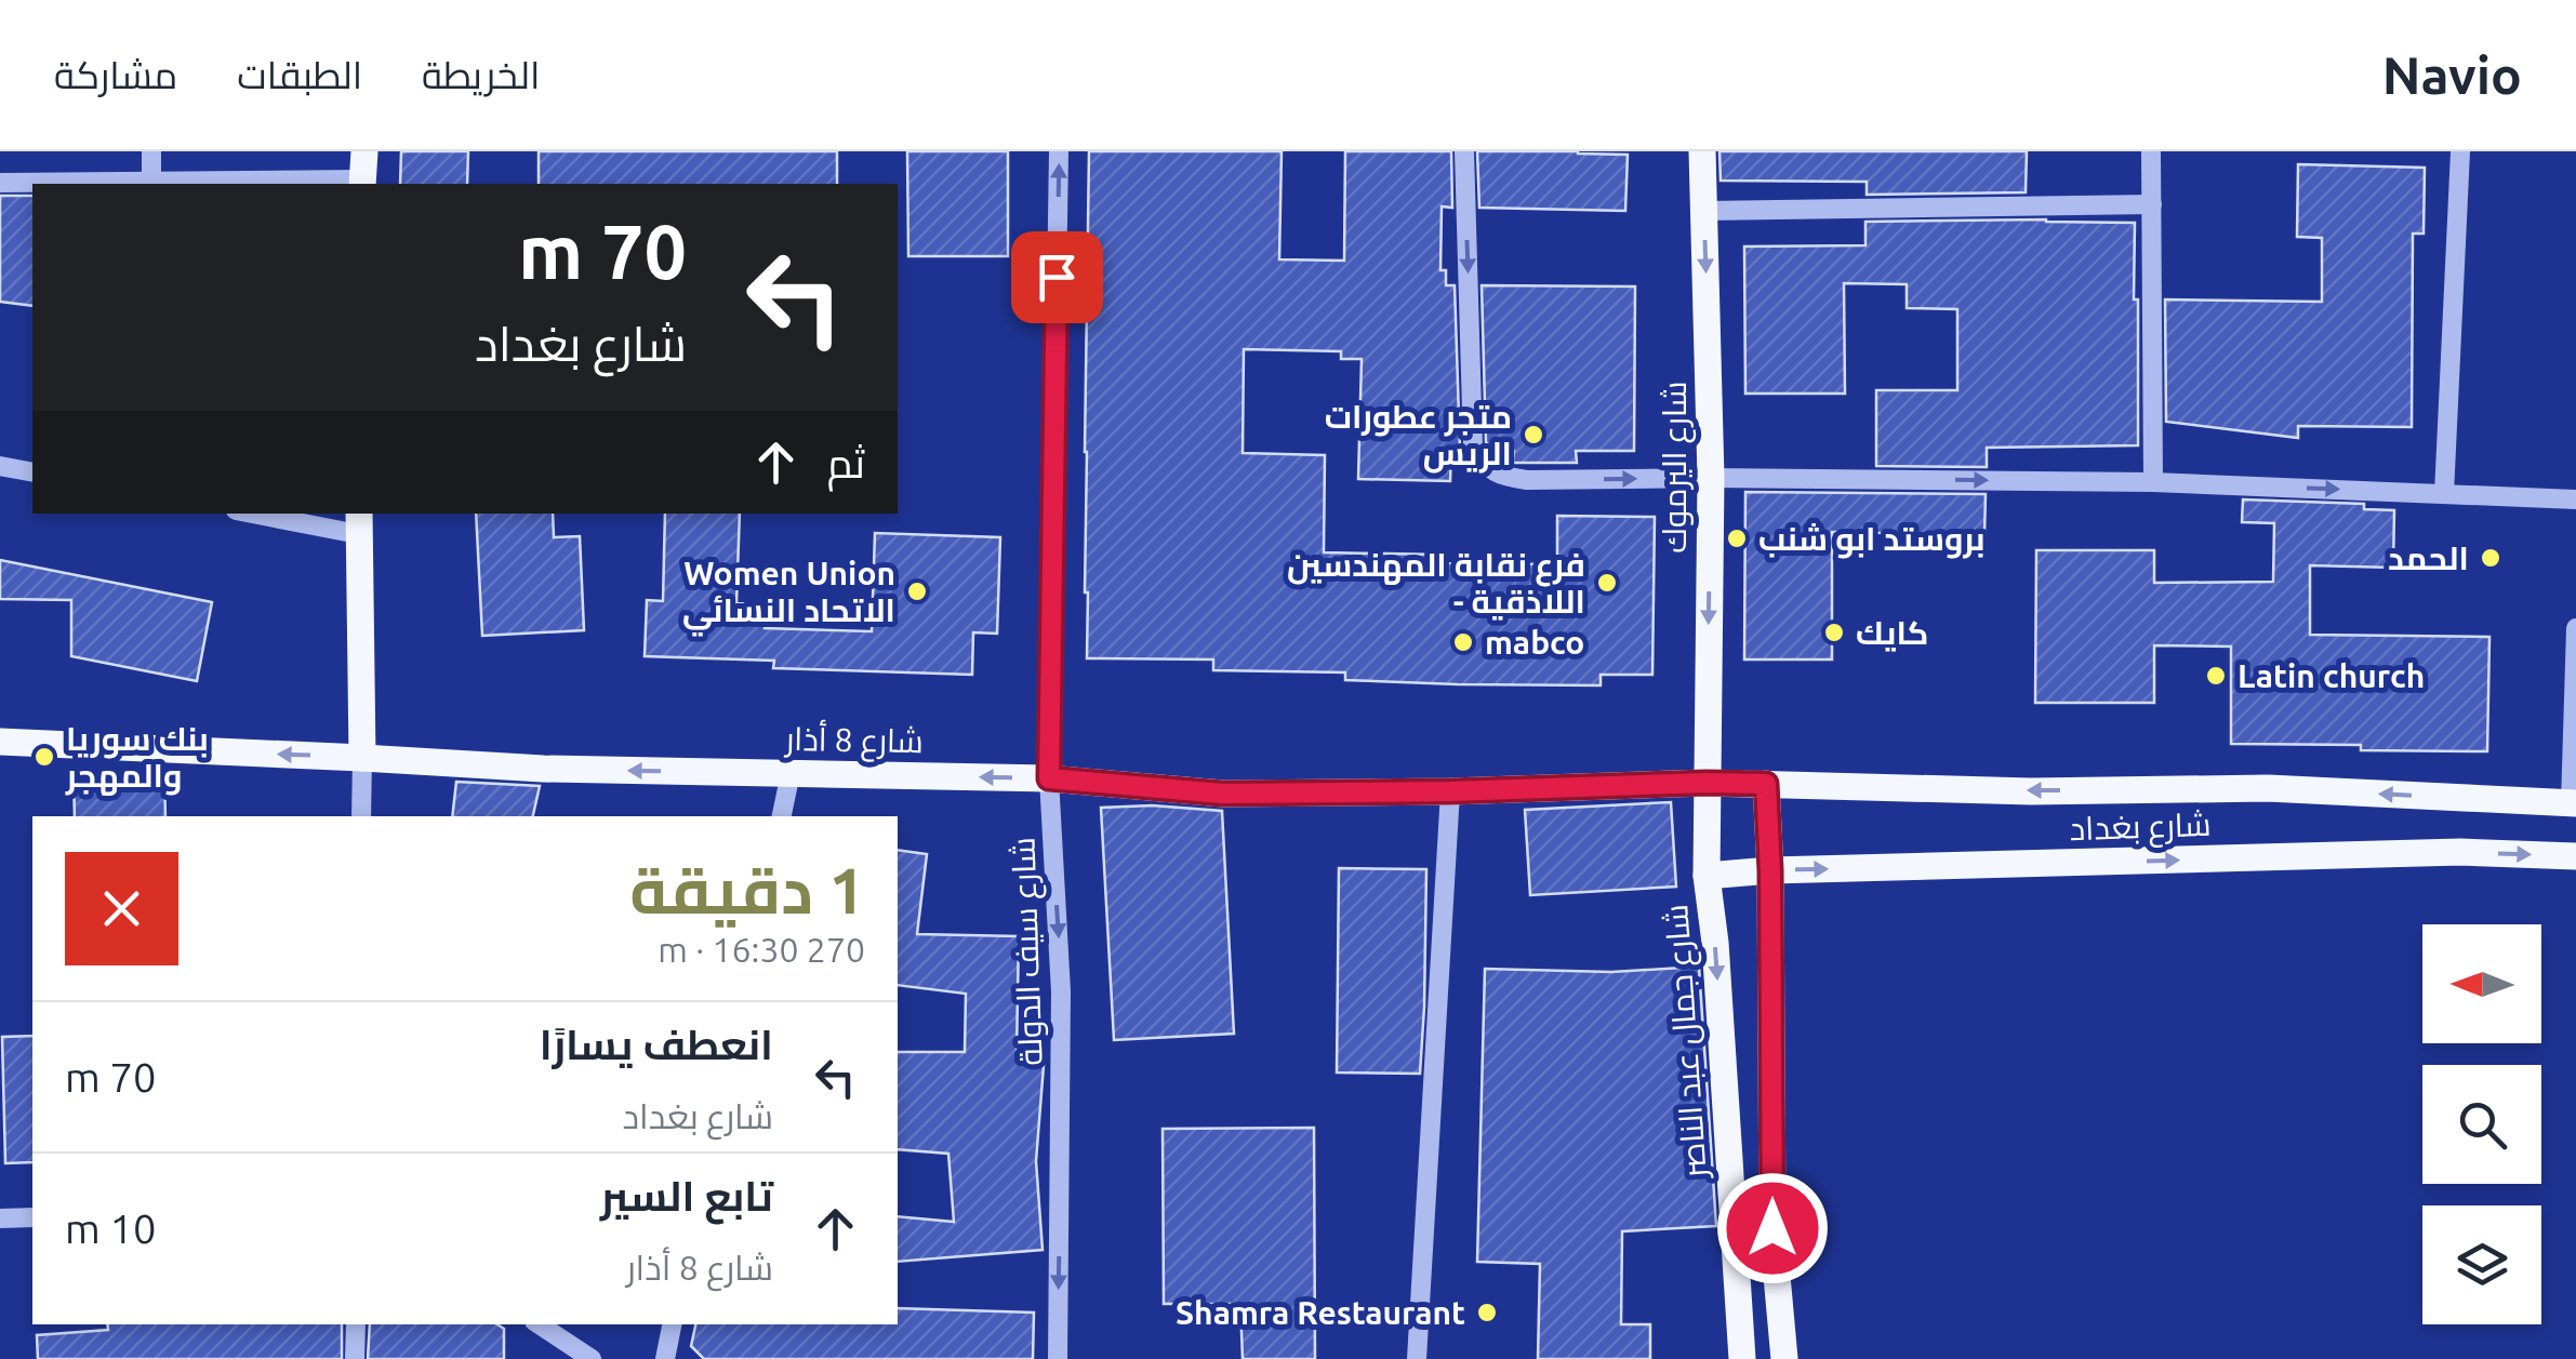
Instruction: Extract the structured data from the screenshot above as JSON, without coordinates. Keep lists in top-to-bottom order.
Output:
{
  "streets": {
    "main road": [
      "شارع اليرموك",
      "شارع 8 أذار",
      "شارع بغداد",
      "شارع جمال عبد الناصر"
    ],
    "street": ["شارع سيف الدولة"]
  },
  "crossings": [
    ["شارع اليرموك", "شارع 8 أذار"],
    ["شارع اليرموك", "شارع بغداد"],
    ["شارع اليرموك", "شارع جمال عبد الناصر"],
    ["شارع 8 أذار", "شارع بغداد"],
    ["شارع 8 أذار", "شارع سيف الدولة"],
    ["شارع 8 أذار", "شارع جمال عبد الناصر"],
    ["شارع بغداد", "شارع جمال عبد الناصر"]
  ],
  "one_way": ["شارع اليرموك", "شارع 8 أذار"],
  "places": [
    "متجر عطورات الريس",
    "بروستد ابو شنب",
    "الحمد",
    "فرع نقابة المهندسين - اللاذقية",
    "Women Union الاتحاد النسائي",
    "كايك",
    "mabco",
    "Latin church",
    "بنك سوريا والمهجر",
    "Shamra Restaurant"
  ],
  "north": "left",
  "page": {
    "header": "Navio",
    "nav": ["الخريطة", "الطبقات", "مشاركة"],
    "turn": ["70 m", "شارع بغداد"],
    "then": "ثم",
    "heading": ["1 دقيقة", "270 m · 16:30"],
    "list": [
      {
        "name": "انعطف يسارًا",
        "note": "شارع بغداد",
        "value": "70 m"
      },
      {
        "name": "تابع السير",
        "note": "شارع 8 أذار",
        "value": "10 m"
      }
    ]
  }
}
